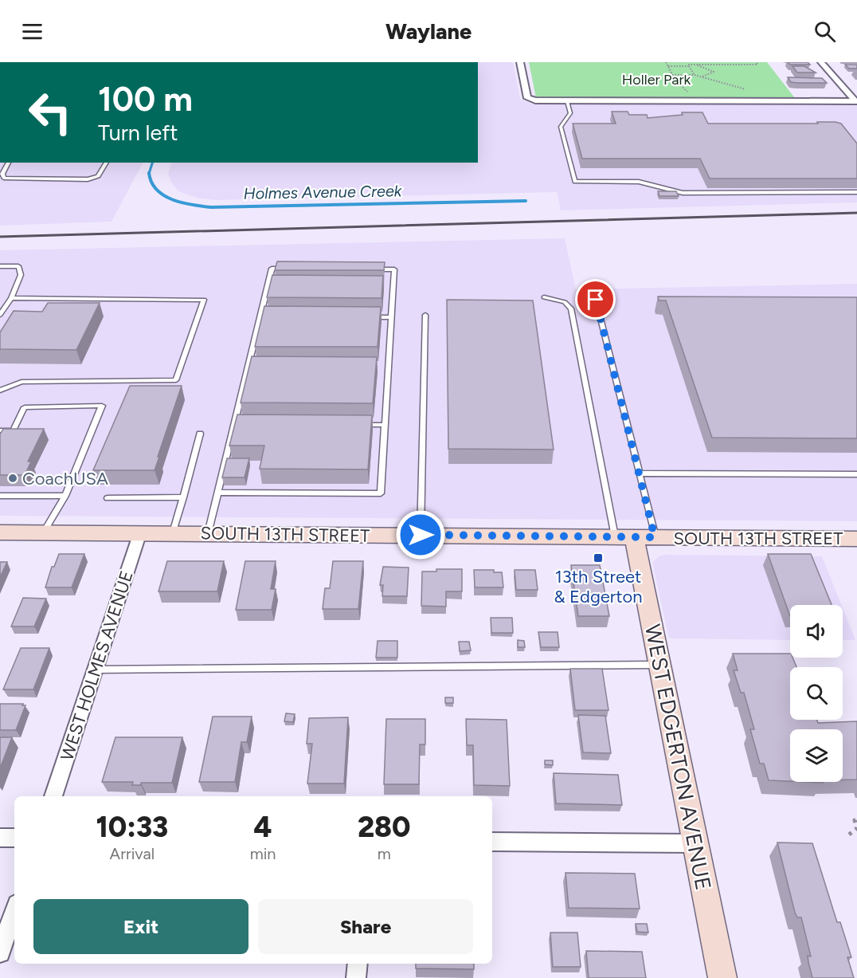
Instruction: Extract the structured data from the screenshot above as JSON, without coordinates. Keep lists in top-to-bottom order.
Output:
{
  "streets": {
    "street": ["SOUTH 13TH STREET", "WEST HOLMES AVENUE", "WEST EDGERTON AVENUE"]
  },
  "crossings": [
    ["SOUTH 13TH STREET", "WEST HOLMES AVENUE"],
    ["SOUTH 13TH STREET", "WEST EDGERTON AVENUE"]
  ],
  "water": ["Holmes Avenue Creek"],
  "parks": ["Holler Park"],
  "places": {
    "other": ["CoachUSA"],
    "transit": ["13th Street & Edgerton"]
  },
  "page": {
    "header": "Waylane",
    "turn": ["100 m", "Turn left"],
    "eta": [
      "10:33",
      "Arrival",
      "4",
      "min",
      "280",
      "m"
    ],
    "buttons": ["Exit", "Share"]
  }
}
